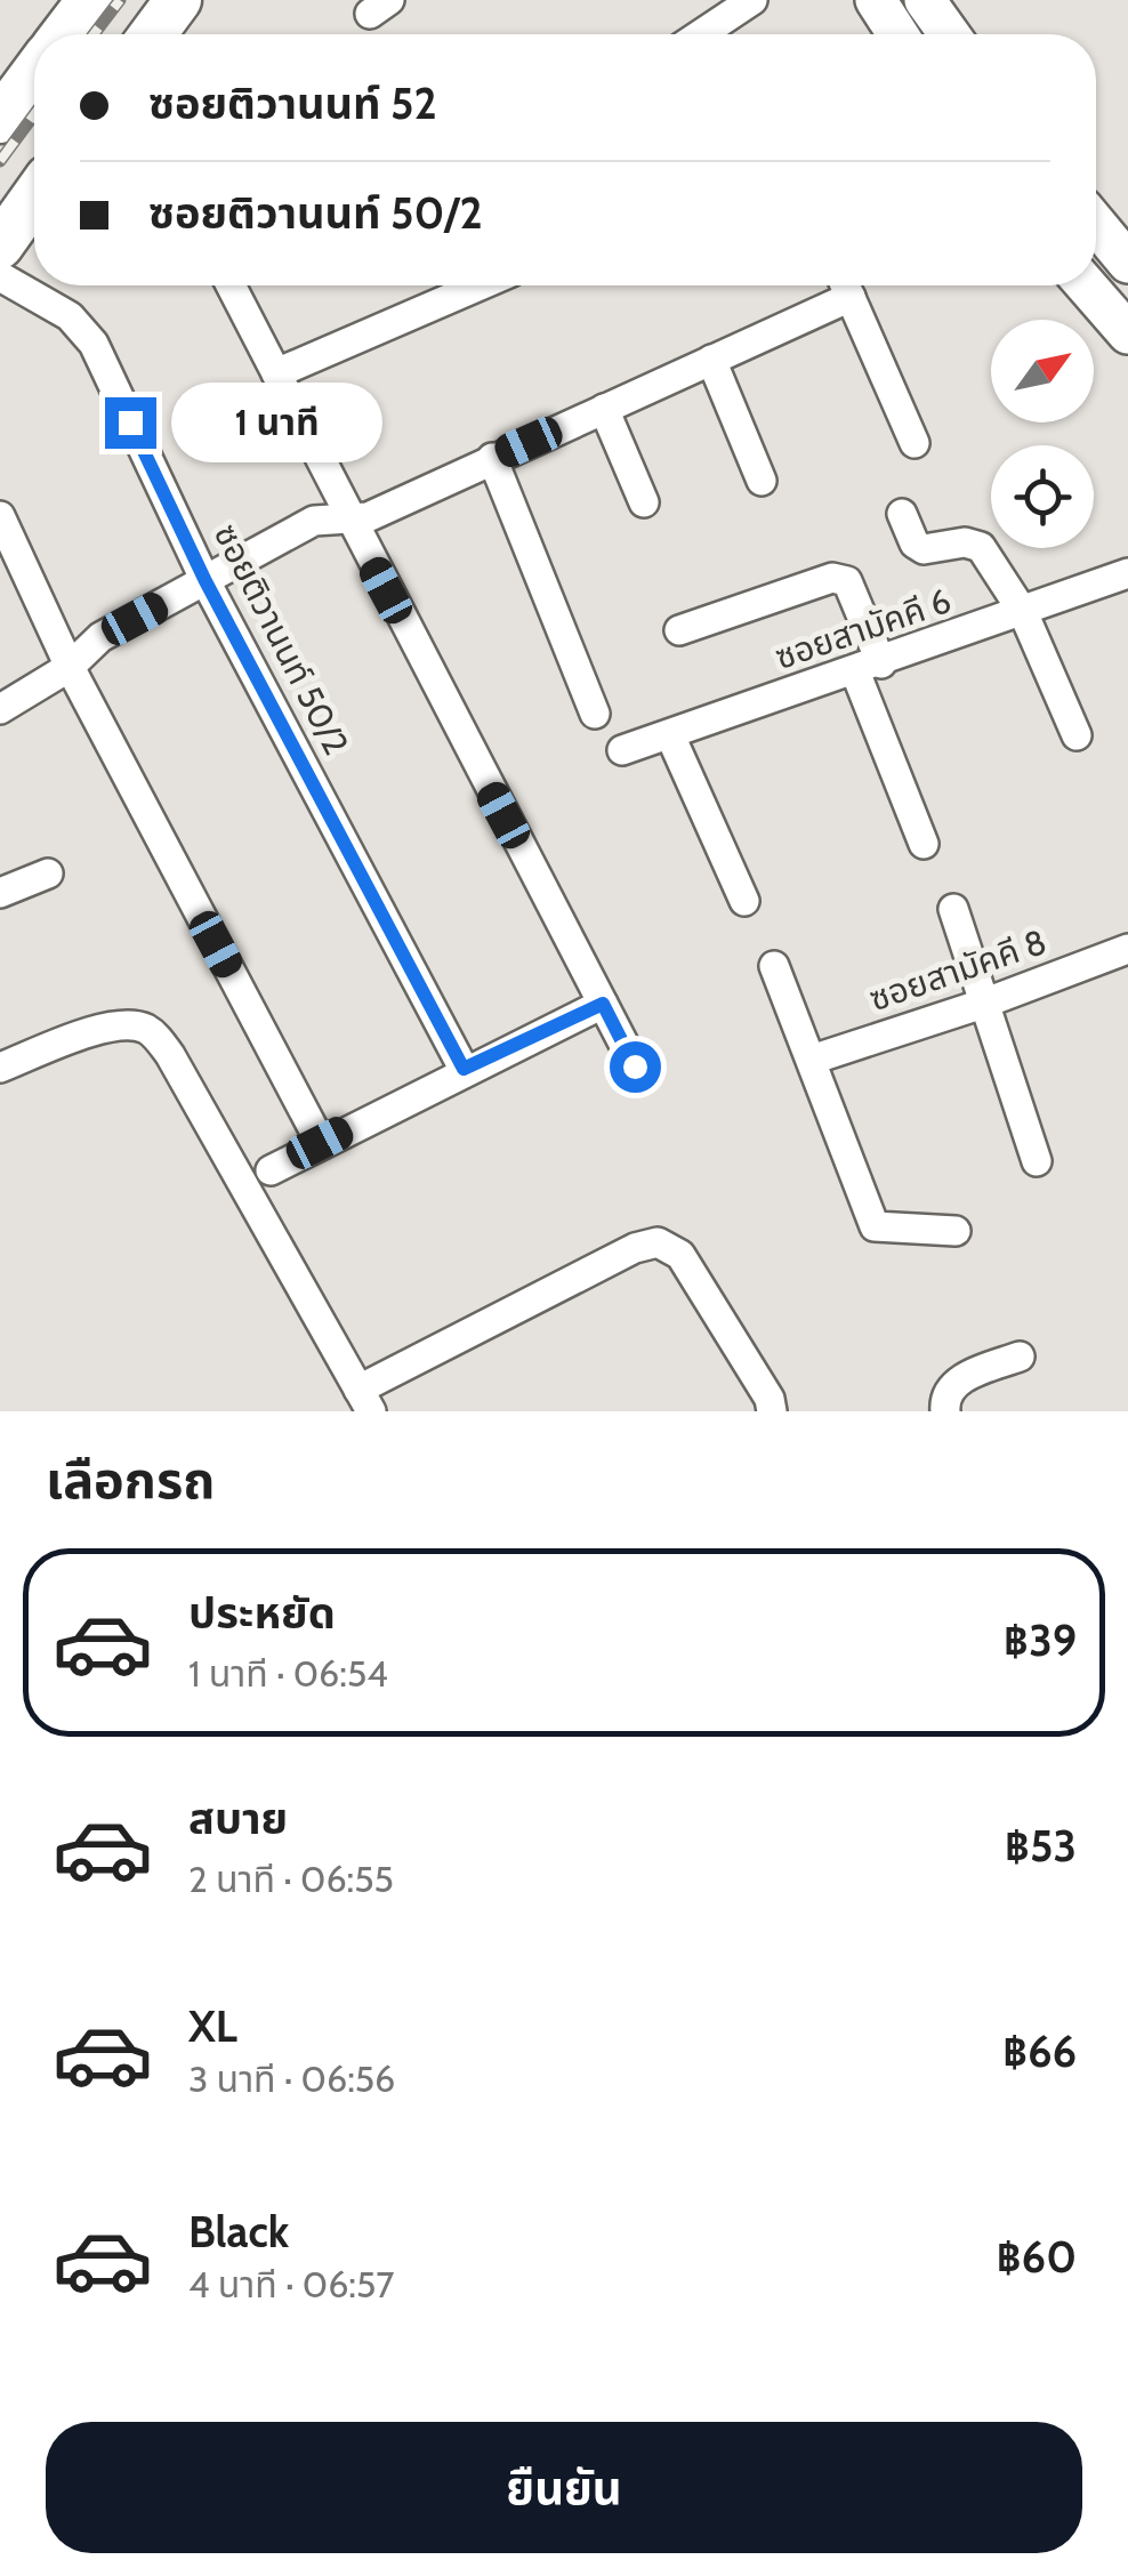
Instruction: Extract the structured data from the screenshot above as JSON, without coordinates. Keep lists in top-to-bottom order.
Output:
{
  "streets": {
    "street": ["ซอยสามัคคี 6", "ซอยติวานนท์ 50/2", "ซอยสามัคคี 8"]
  },
  "north": "top right",
  "page": {
    "banner": ["ซอยติวานนท์ 52", "ซอยติวานนท์ 50/2"],
    "bubble": "1 นาที",
    "heading": "เลือกรถ",
    "list": [
      {
        "name": "ประหยัด",
        "note": "1 นาที · 06:54",
        "value": "฿39"
      },
      {
        "name": "สบาย",
        "note": "2 นาที · 06:55",
        "value": "฿53"
      },
      {
        "name": "XL",
        "note": "3 นาที · 06:56",
        "value": "฿66"
      },
      {
        "name": "Black",
        "note": "4 นาที · 06:57",
        "value": "฿60"
      }
    ],
    "buttons": "ยืนยัน"
  }
}
